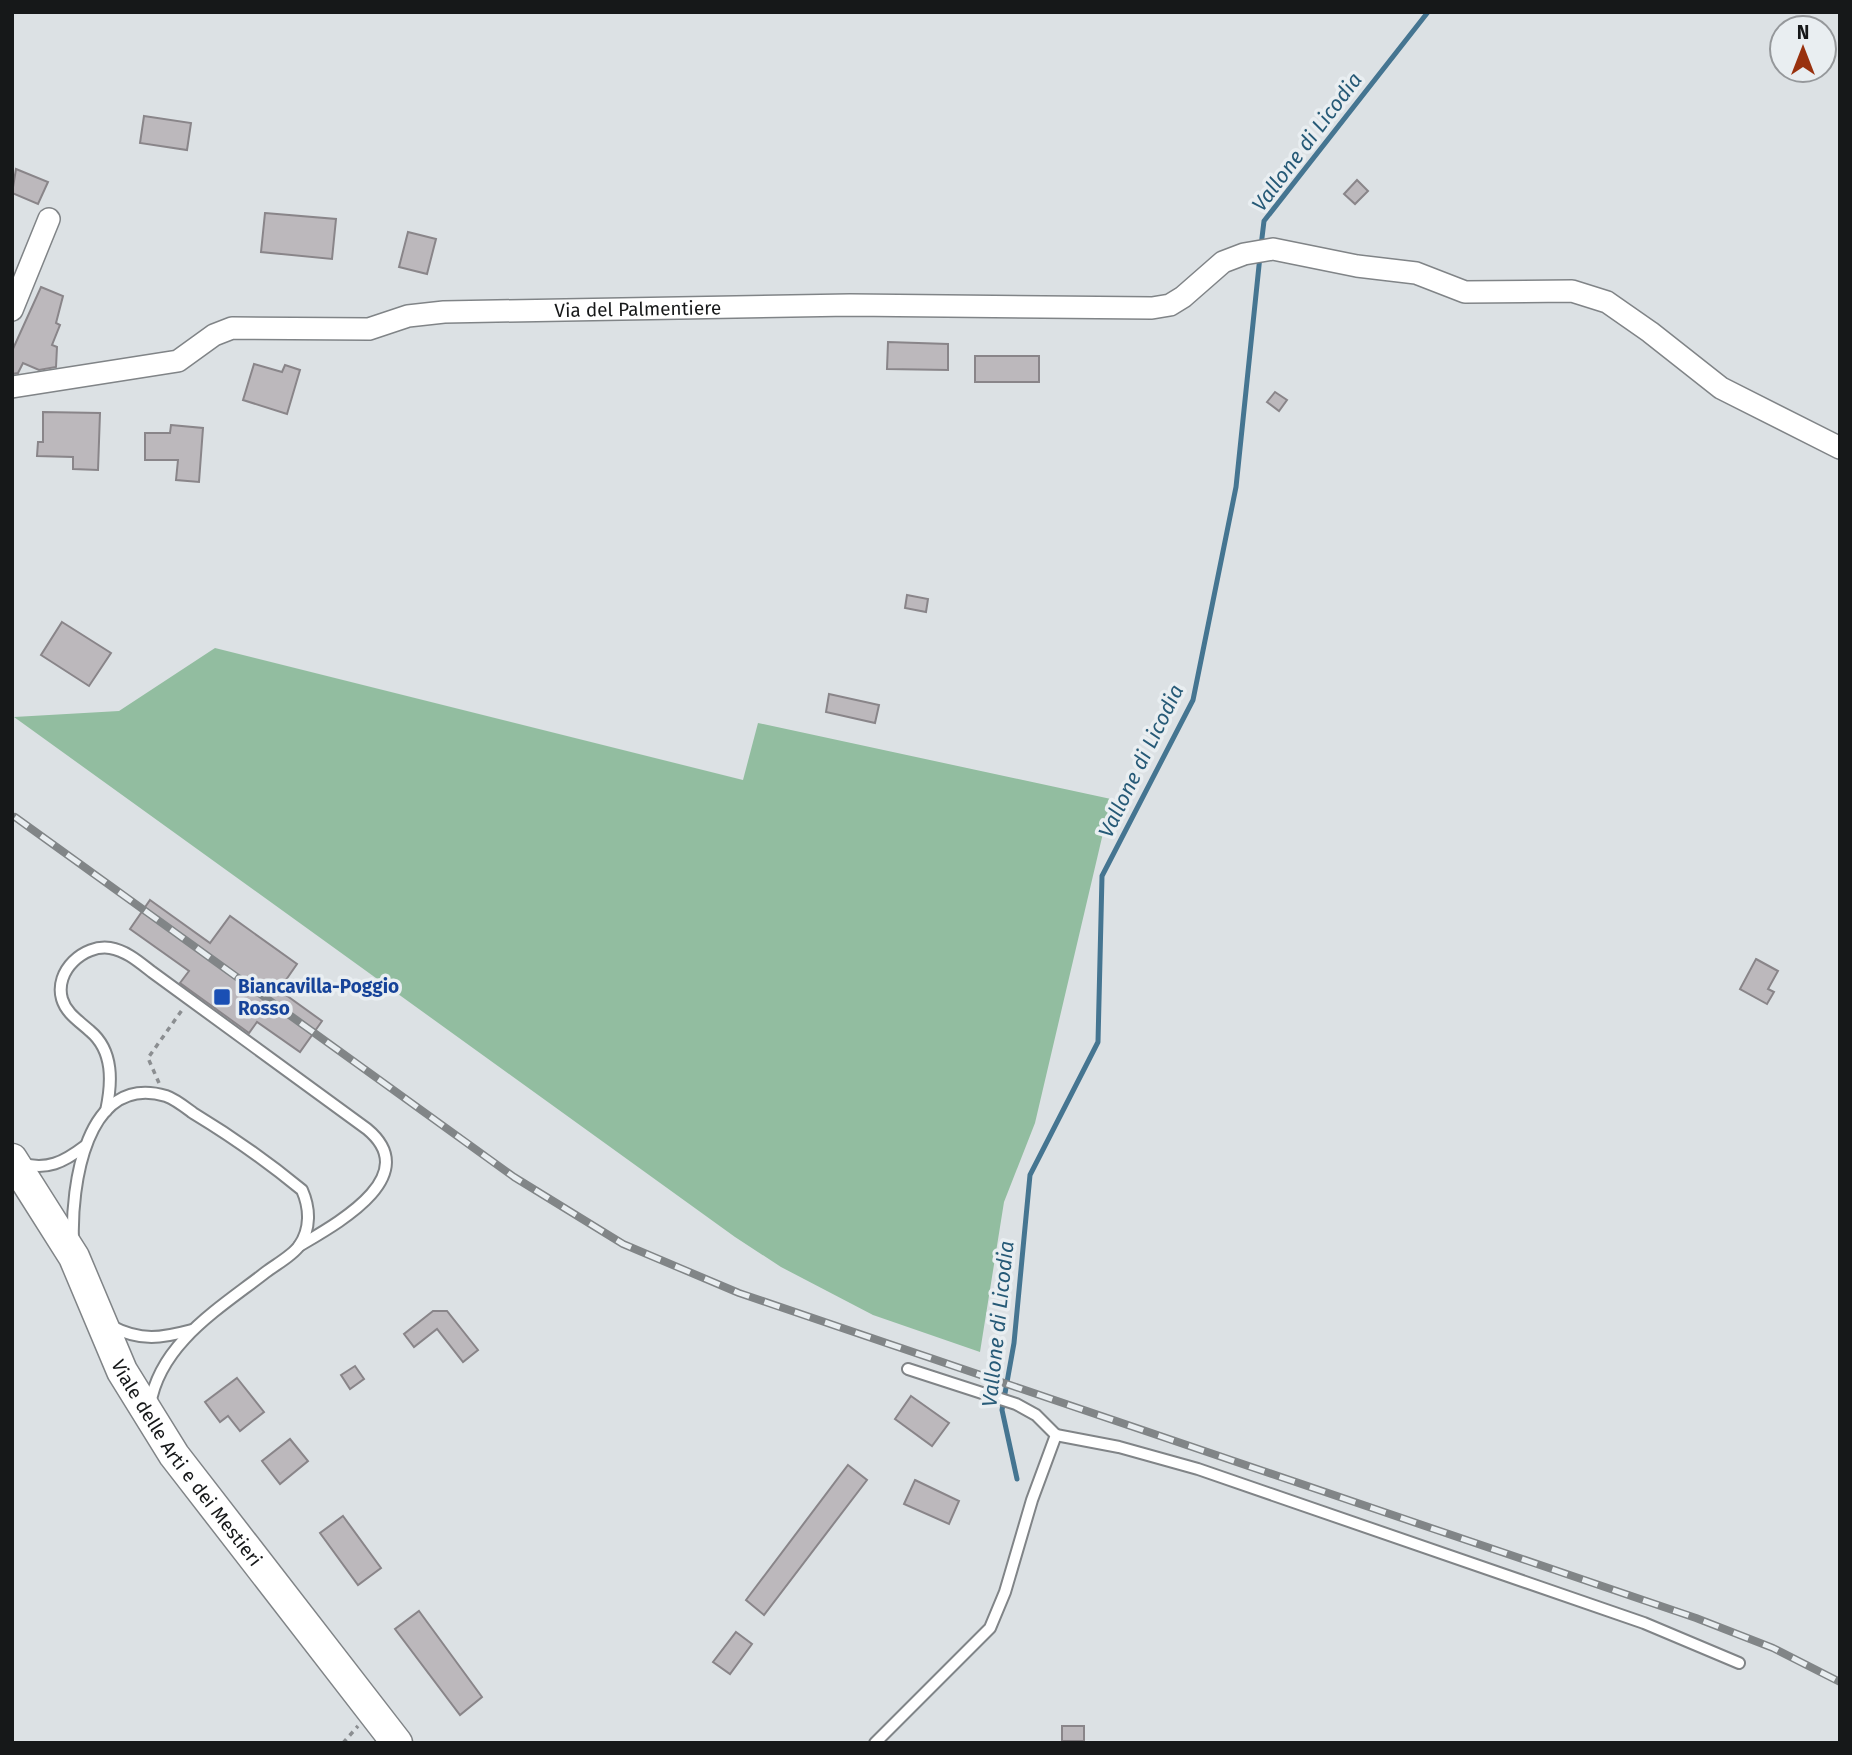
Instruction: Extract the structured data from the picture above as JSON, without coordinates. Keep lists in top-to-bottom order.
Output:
{
  "streets": {
    "street": ["Via del Palmentiere", "Viale delle Arti e dei Mestieri"]
  },
  "water": ["Vallone di Licodia"],
  "places": {
    "transit": ["Biancavilla-Poggio Rosso"]
  },
  "north": "top"
}
